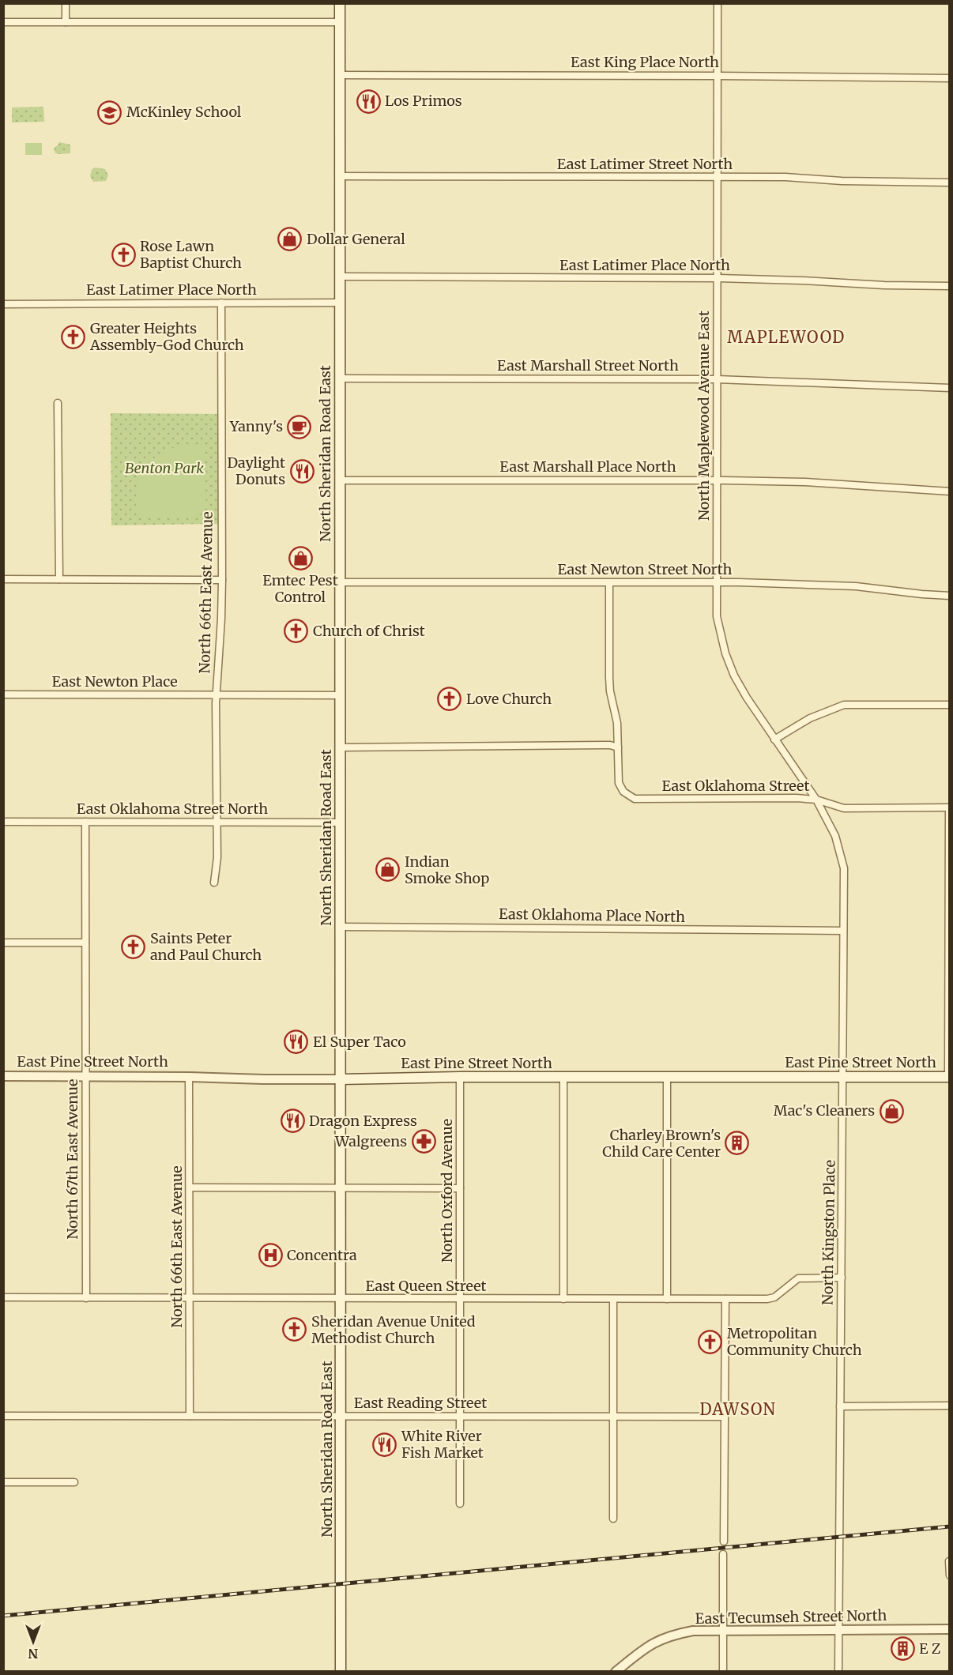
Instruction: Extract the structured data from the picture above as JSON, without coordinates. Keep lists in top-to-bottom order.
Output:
{
  "streets": {
    "main road": ["North Sheridan Road East", "East Pine Street North"],
    "street": [
      "East King Place North",
      "East Latimer Street North",
      "East Latimer Place North",
      "East Marshall Street North",
      "North Maplewood Avenue East",
      "East Marshall Place North",
      "East Newton Street North",
      "North 66th East Avenue",
      "East Newton Place",
      "East Oklahoma Street",
      "East Oklahoma Street North",
      "East Oklahoma Place North",
      "North 67th East Avenue",
      "North Oxford Avenue",
      "North Kingston Place",
      "East Queen Street",
      "East Reading Street",
      "East Tecumseh Street North"
    ]
  },
  "crossings": [
    ["East King Place North", "North Maplewood Avenue East"],
    ["East King Place North", "North Sheridan Road East"],
    ["East Latimer Street North", "North Maplewood Avenue East"],
    ["East Latimer Street North", "North Sheridan Road East"],
    ["East Latimer Place North", "North Maplewood Avenue East"],
    ["East Latimer Place North", "North Sheridan Road East"],
    ["East Latimer Place North", "North 66th East Avenue"],
    ["East Marshall Street North", "North Maplewood Avenue East"],
    ["East Marshall Street North", "North Sheridan Road East"],
    ["North Maplewood Avenue East", "East Marshall Place North"],
    ["North Maplewood Avenue East", "East Newton Street North"],
    ["North Maplewood Avenue East", "East Oklahoma Street"],
    ["North Maplewood Avenue East", "North Kingston Place"],
    ["North Sheridan Road East", "East Marshall Place North"],
    ["North Sheridan Road East", "East Newton Street North"],
    ["North Sheridan Road East", "East Newton Place"],
    ["North Sheridan Road East", "East Oklahoma Street North"],
    ["North Sheridan Road East", "East Oklahoma Place North"],
    ["North Sheridan Road East", "East Pine Street North"],
    ["North Sheridan Road East", "East Queen Street"],
    ["North Sheridan Road East", "East Reading Street"],
    ["North 66th East Avenue", "East Newton Place"],
    ["North 66th East Avenue", "East Oklahoma Street North"],
    ["North 66th East Avenue", "East Pine Street North"],
    ["North 66th East Avenue", "East Queen Street"],
    ["North 66th East Avenue", "East Reading Street"],
    ["East Oklahoma Street", "North Kingston Place"],
    ["East Oklahoma Street North", "North 67th East Avenue"],
    ["East Oklahoma Place North", "North Kingston Place"],
    ["East Pine Street North", "North 67th East Avenue"],
    ["East Pine Street North", "North Oxford Avenue"],
    ["East Pine Street North", "North Kingston Place"],
    ["North 67th East Avenue", "East Queen Street"],
    ["North Oxford Avenue", "East Queen Street"],
    ["North Oxford Avenue", "East Reading Street"],
    ["North Kingston Place", "East Queen Street"],
    ["North Kingston Place", "East Tecumseh Street North"]
  ],
  "districts": ["MAPLEWOOD", "DAWSON"],
  "parks": ["Benton Park"],
  "places": {
    "restaurant": [
      "Los Primos",
      "Daylight Donuts",
      "El Super Taco",
      "Dragon Express",
      "White River Fish Market"
    ],
    "school or university": ["McKinley School"],
    "shop": [
      "Dollar General",
      "Emtec Pest Control",
      "Indian Smoke Shop",
      "Mac's Cleaners"
    ],
    "church": [
      "Rose Lawn Baptist Church",
      "Greater Heights Assembly-God Church",
      "Church of Christ",
      "Love Church",
      "Saints Peter and Paul Church",
      "Sheridan Avenue United Methodist Church",
      "Metropolitan Community Church"
    ],
    "cafe": ["Yanny's"],
    "pharmacy": ["Walgreens"],
    "building": ["Charley Brown's Child Care Center", "E Z"],
    "hospital": ["Concentra"]
  },
  "north": "bottom"
}
